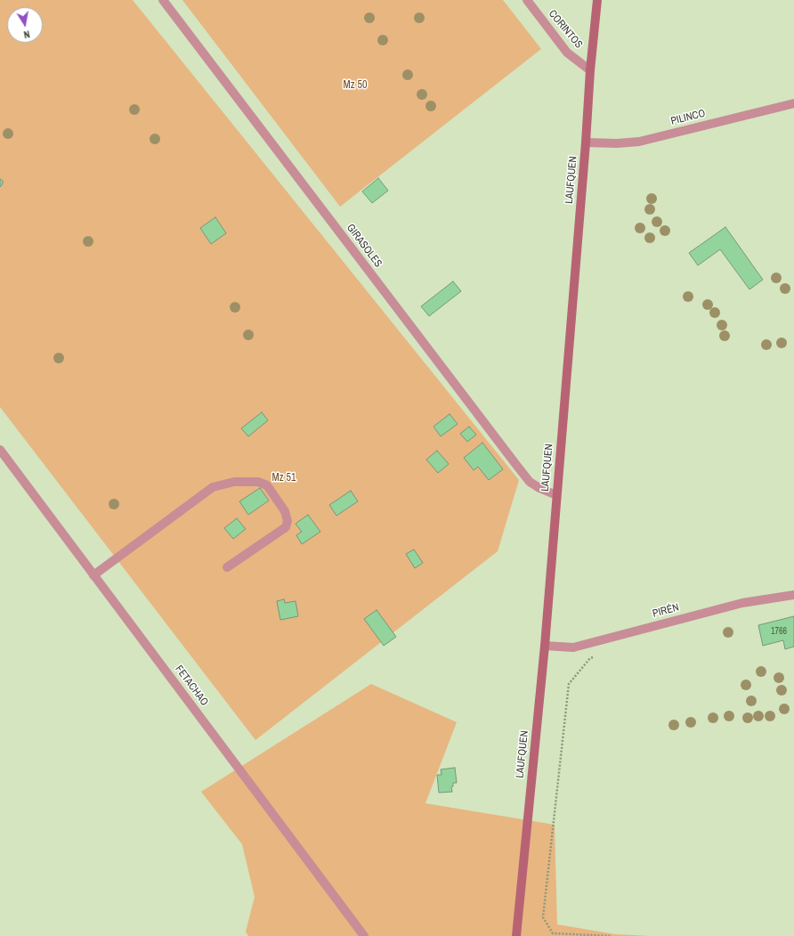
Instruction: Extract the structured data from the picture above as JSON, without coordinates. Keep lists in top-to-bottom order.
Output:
{
  "streets": {
    "street": [
      "CORINTOS",
      "PILINCO",
      "LAUFQUEN",
      "GIRASOLES",
      "PIRÉN",
      "FETACHAO"
    ]
  },
  "crossings": [
    ["CORINTOS", "LAUFQUEN"],
    ["PILINCO", "LAUFQUEN"],
    ["LAUFQUEN", "GIRASOLES"],
    ["LAUFQUEN", "PIRÉN"]
  ],
  "parks": ["Mz 50", "Mz 51"],
  "house_numbers": ["1766"],
  "north": "bottom"
}
